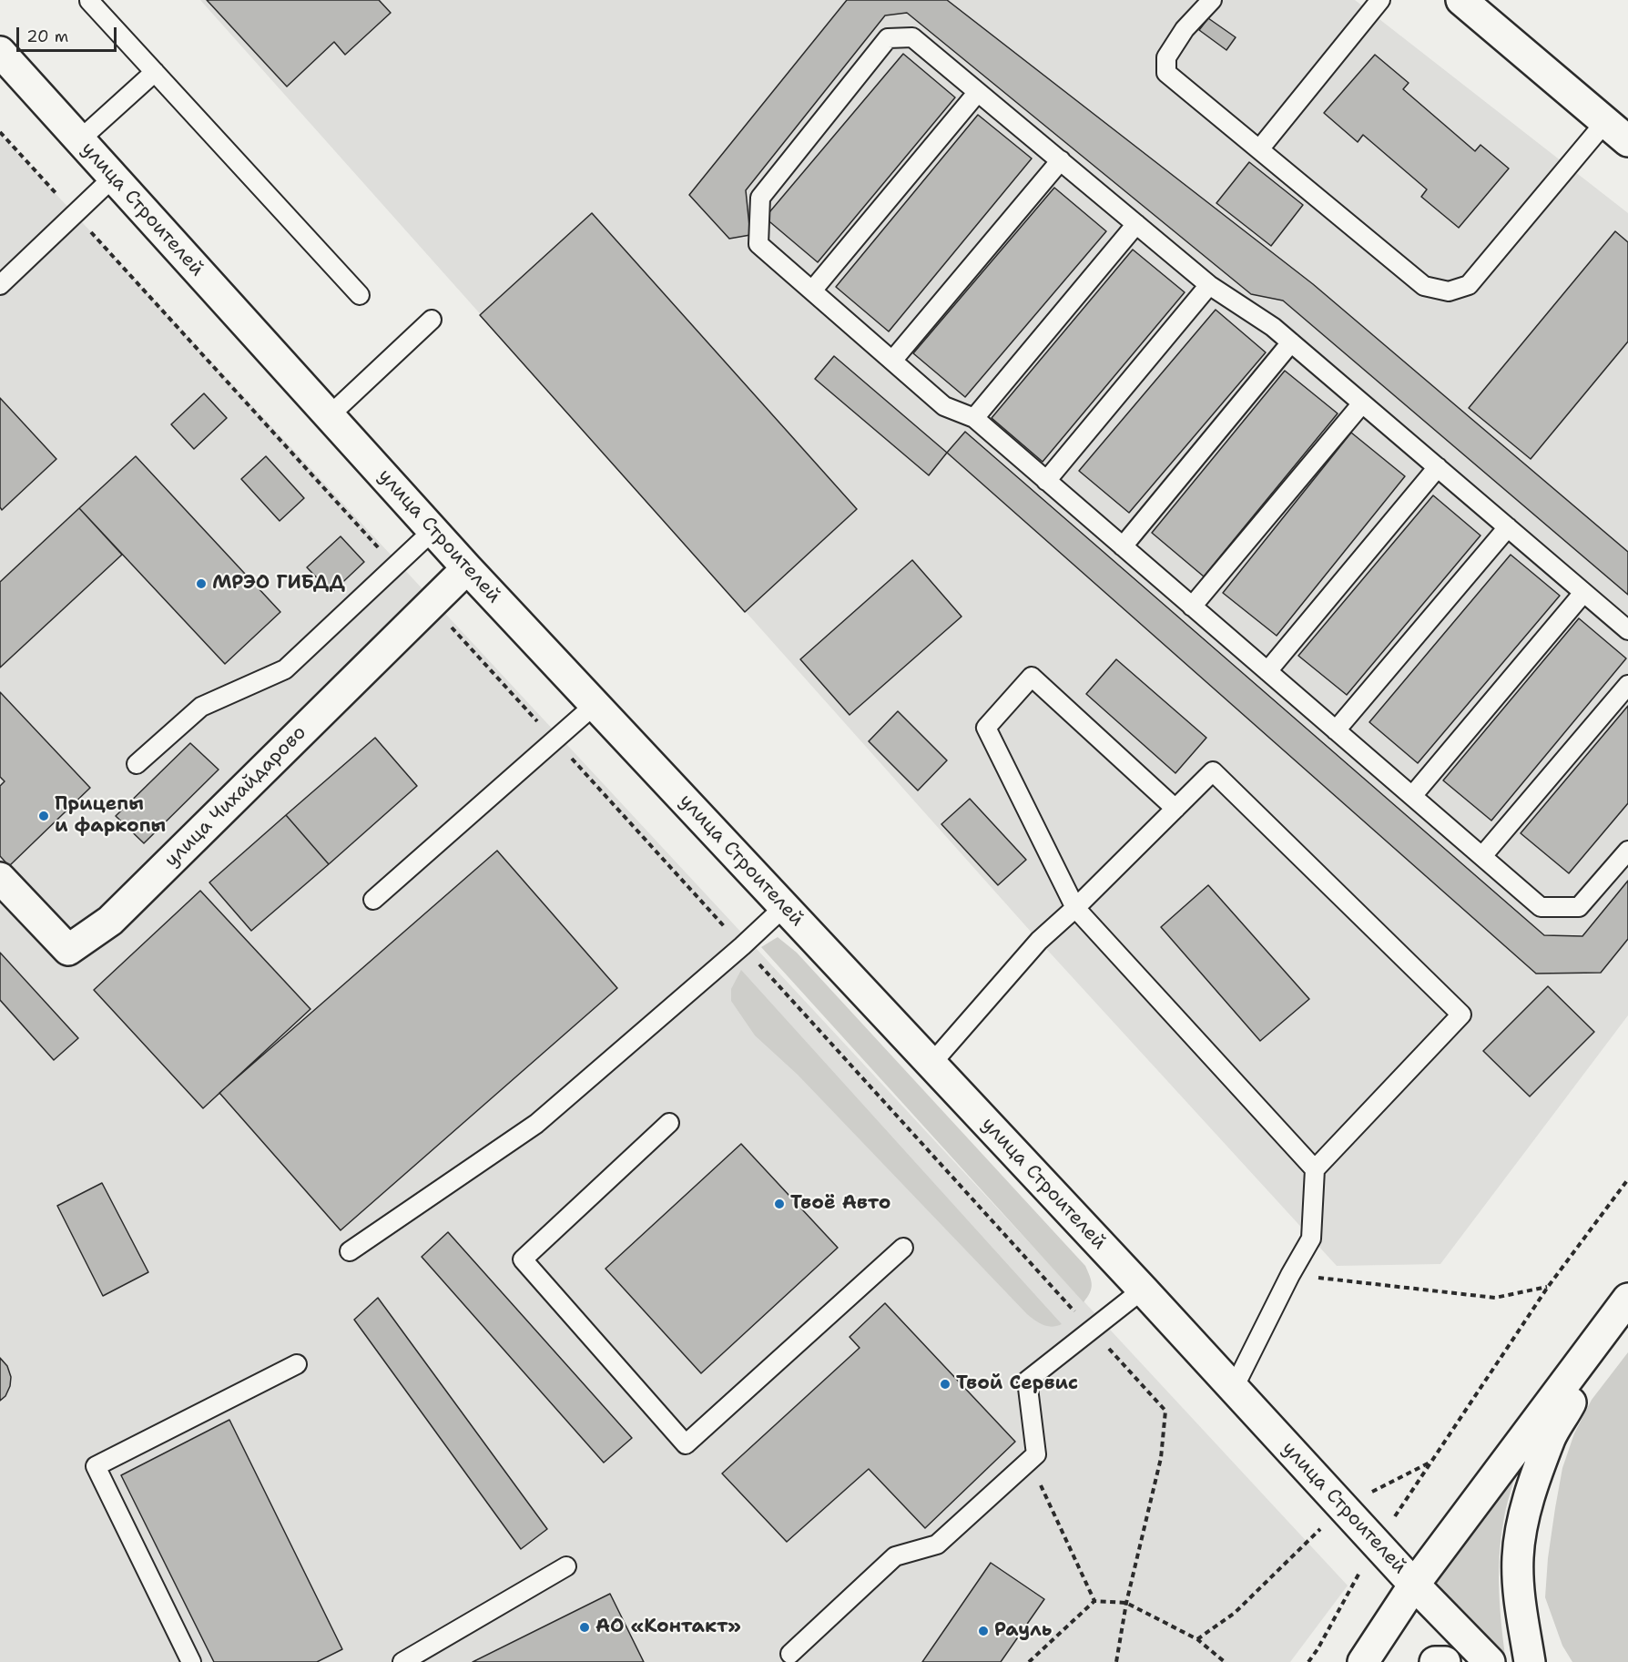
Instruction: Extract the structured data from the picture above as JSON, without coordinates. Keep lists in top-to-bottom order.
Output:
{
  "streets": {
    "street": ["улица Строителей", "улица Чихайдарово"]
  },
  "crossings": [
    ["улица Строителей", "улица Чихайдарово"]
  ],
  "places": [
    "МРЭО ГИБДД",
    "Прицепы и фаркопы",
    "Твоё Авто",
    "Твой Сервис",
    "АО «Контакт»",
    "Рауль"
  ],
  "scale_bar": "20 m"
}
